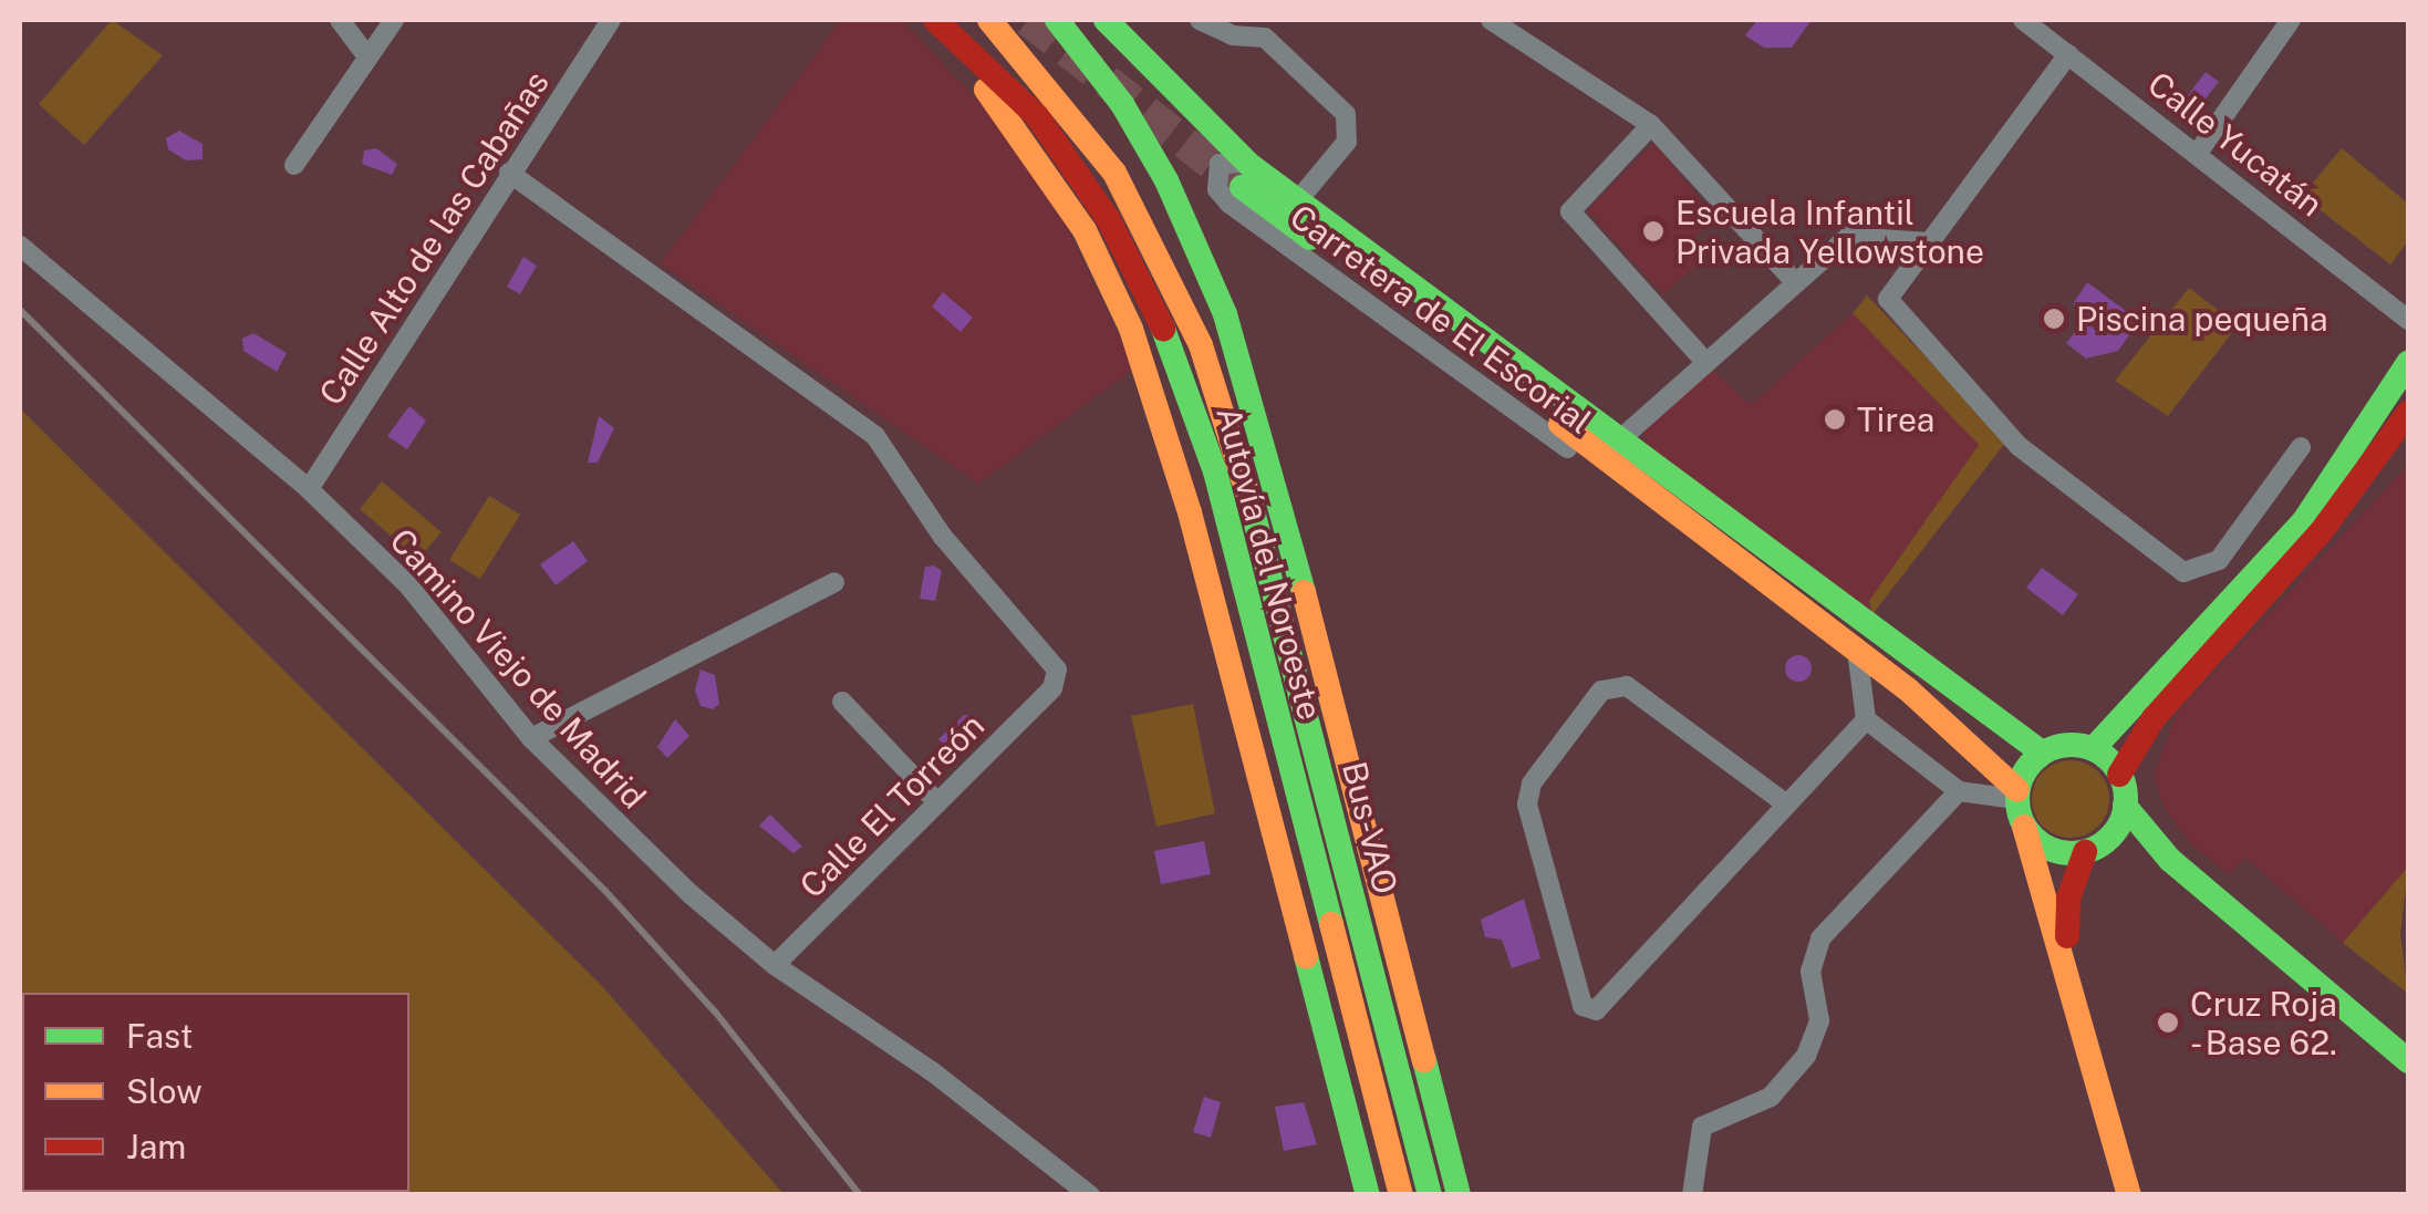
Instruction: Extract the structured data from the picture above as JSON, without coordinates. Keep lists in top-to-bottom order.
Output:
{
  "streets": {
    "main road": ["Autovía del Noroeste", "Bus-VAO"],
    "street": [
      "Calle Yucatán",
      "Calle Alto de las Cabañas",
      "Carretera de El Escorial",
      "Camino Viejo de Madrid",
      "Calle El Torreón"
    ]
  },
  "crossings": [
    ["Calle Alto de las Cabañas", "Camino Viejo de Madrid"],
    ["Calle Alto de las Cabañas", "Calle El Torreón"],
    ["Camino Viejo de Madrid", "Calle El Torreón"]
  ],
  "places": [
    "Escuela Infantil Privada Yellowstone",
    "Piscina pequeña",
    "Tirea",
    "Cruz Roja - Base 62."
  ],
  "legend": ["Fast", "Slow", "Jam"]
}
